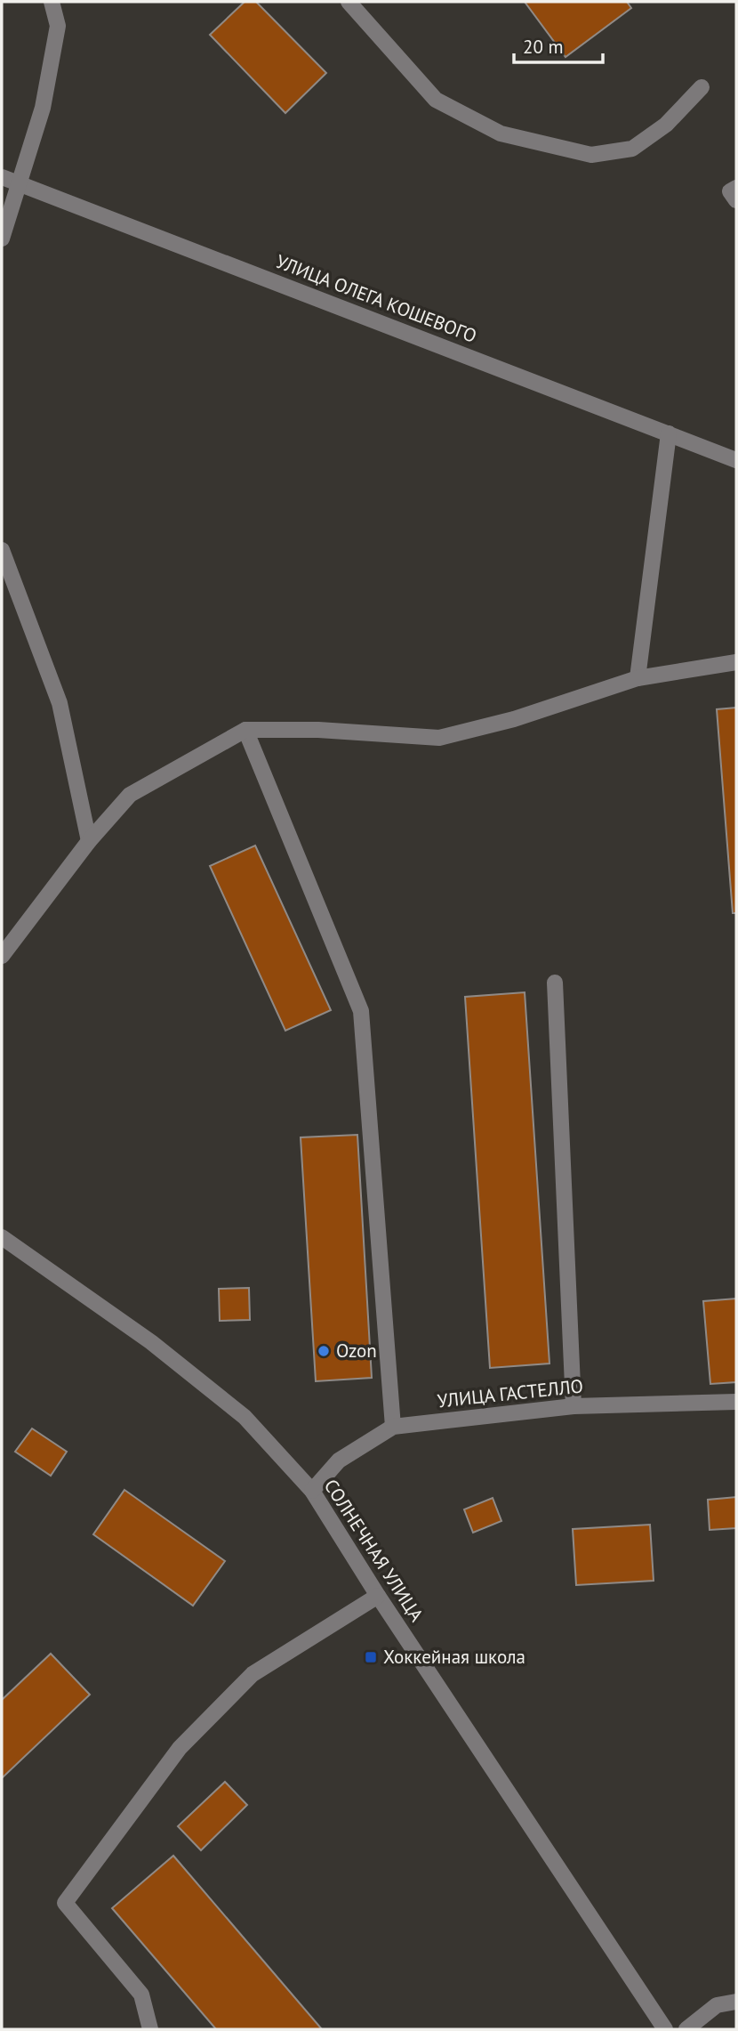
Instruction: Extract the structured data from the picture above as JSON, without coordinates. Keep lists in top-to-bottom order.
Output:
{
  "streets": {
    "street": ["УЛИЦА ОЛЕГА КОШЕВОГО", "УЛИЦА ГАСТЕЛЛО", "СОЛНЕЧНАЯ УЛИЦА"]
  },
  "crossings": [
    ["УЛИЦА ГАСТЕЛЛО", "СОЛНЕЧНАЯ УЛИЦА"]
  ],
  "places": {
    "other": ["Ozon"],
    "transit": ["Хоккейная школа"]
  },
  "scale_bar": "20 m"
}
